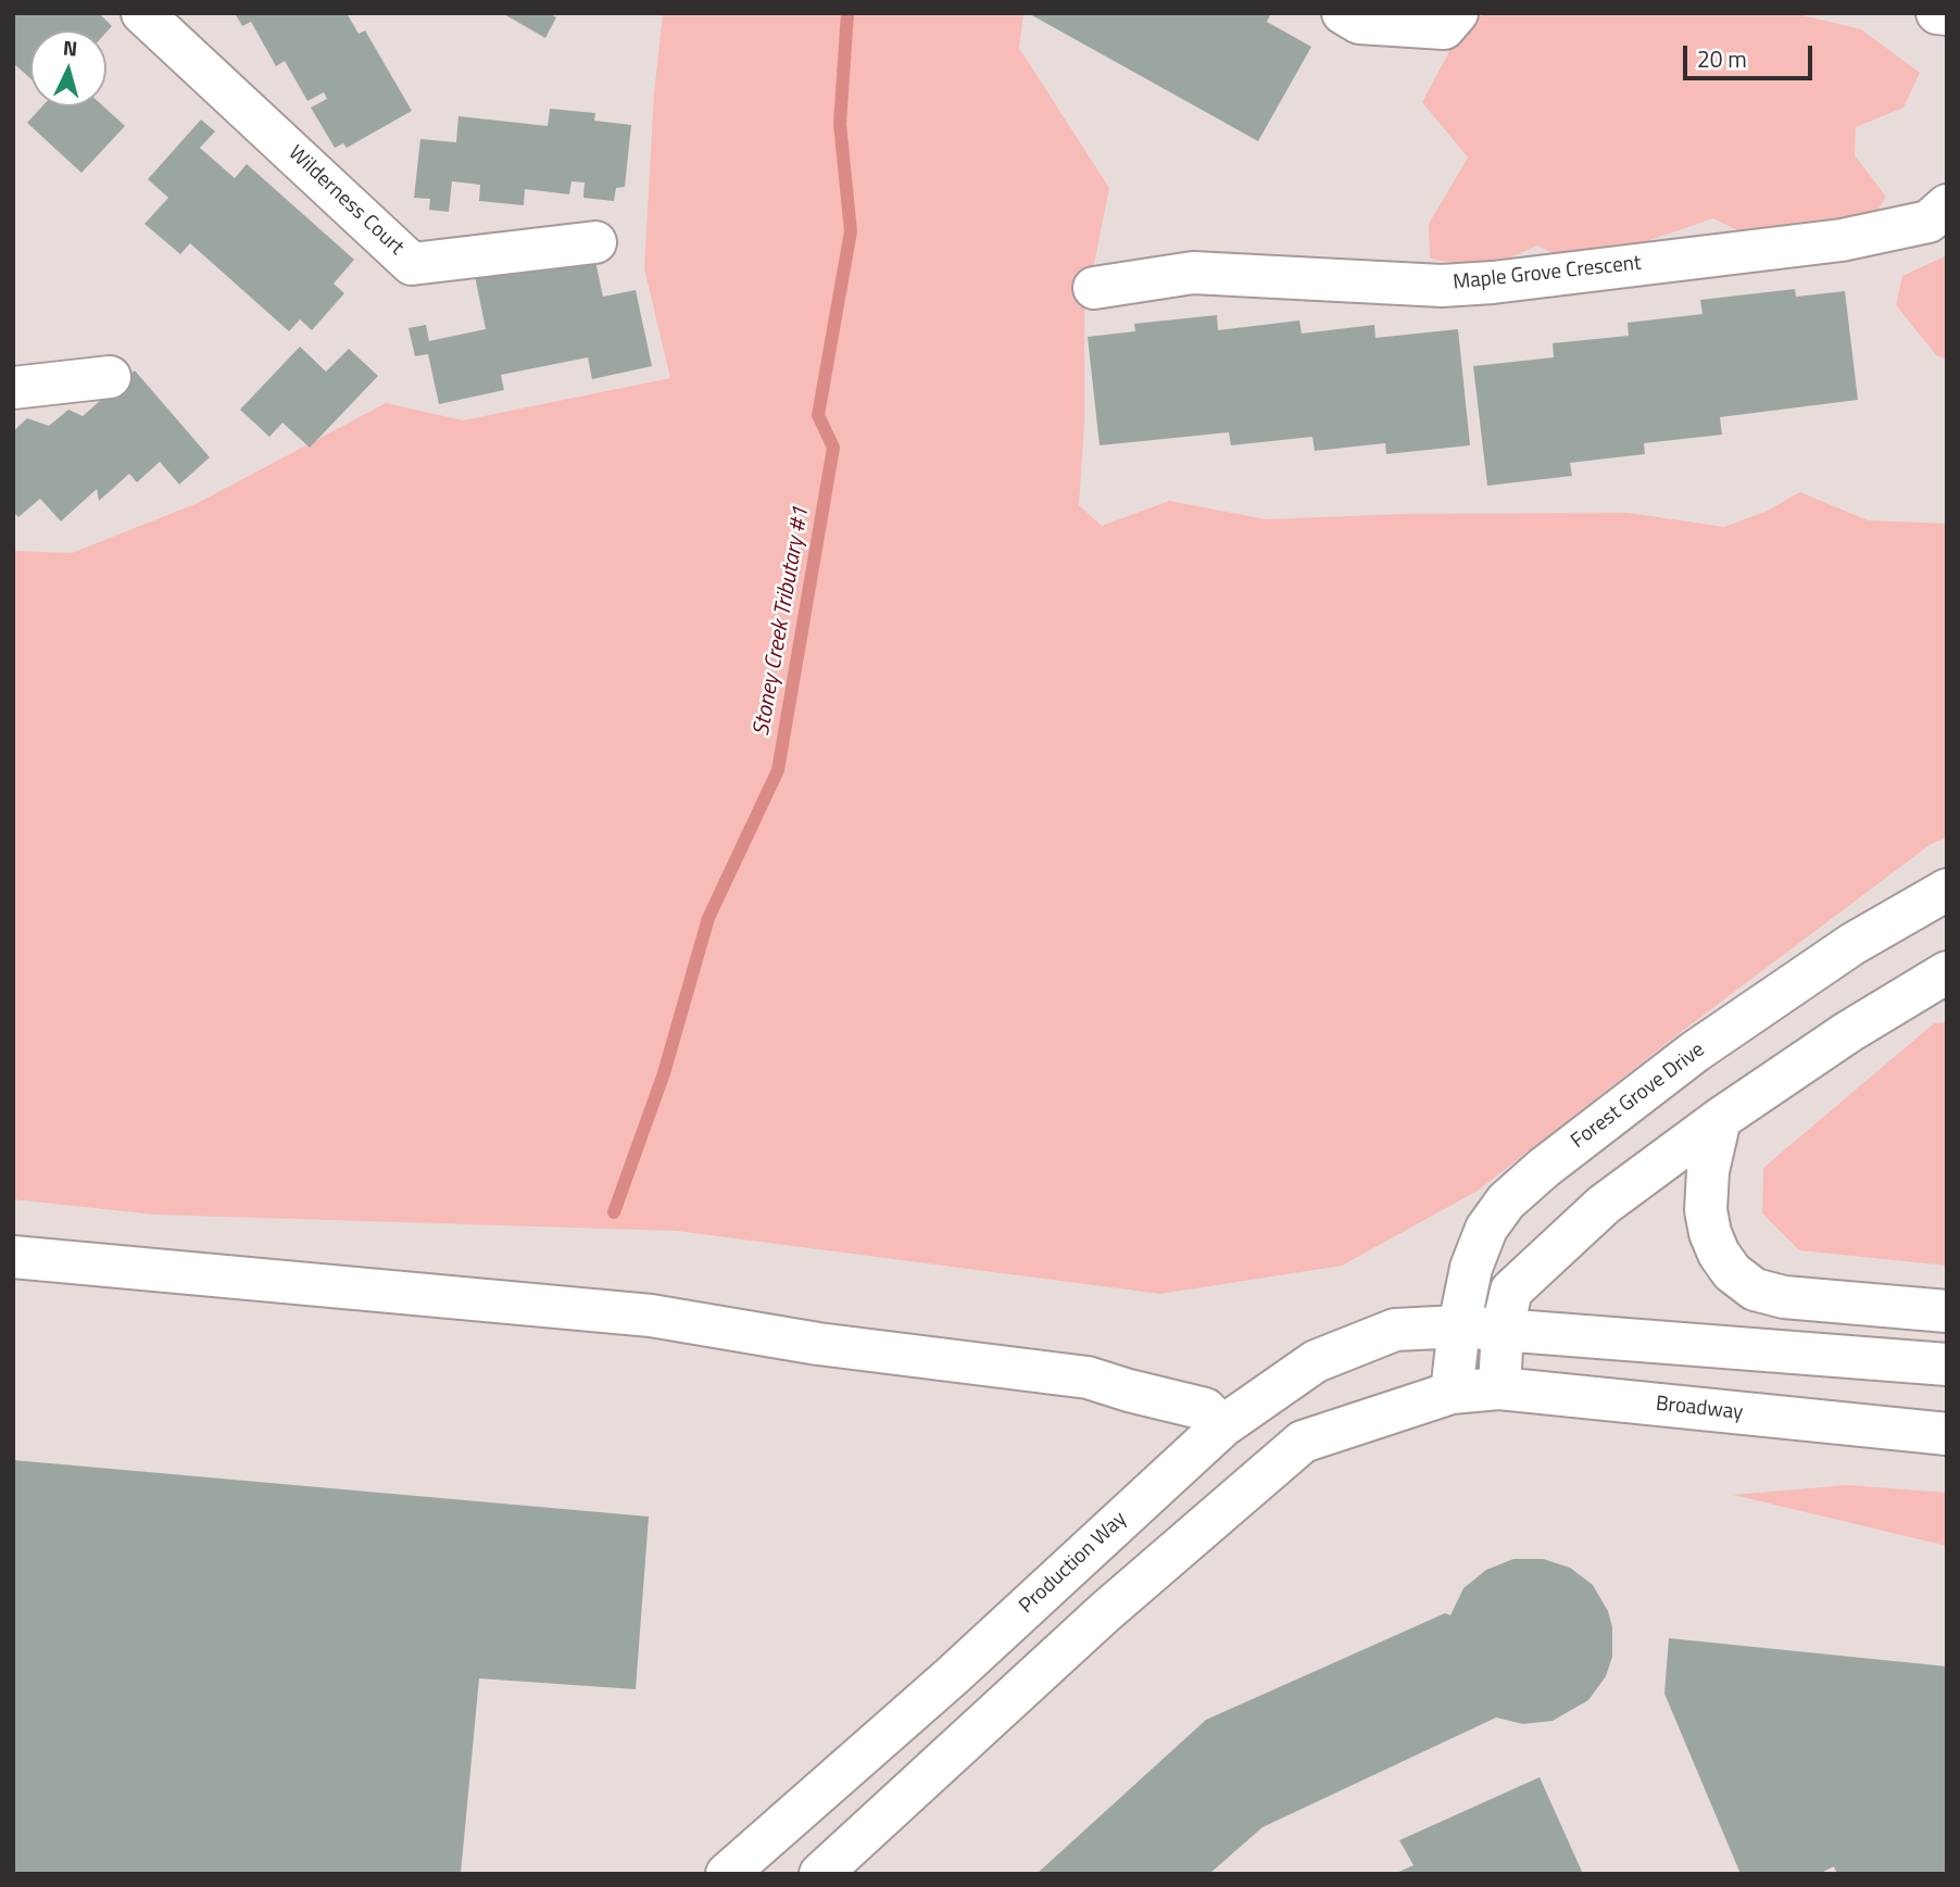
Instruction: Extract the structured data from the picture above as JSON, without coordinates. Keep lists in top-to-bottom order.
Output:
{
  "streets": {
    "street": [
      "Wilderness Court",
      "Maple Grove Crescent",
      "Forest Grove Drive",
      "Broadway",
      "Production Way"
    ]
  },
  "crossings": [
    ["Forest Grove Drive", "Broadway"],
    ["Forest Grove Drive", "Production Way"]
  ],
  "water": ["Stoney Creek Tributary #1"],
  "scale_bar": "20 m",
  "north": "top"
}
